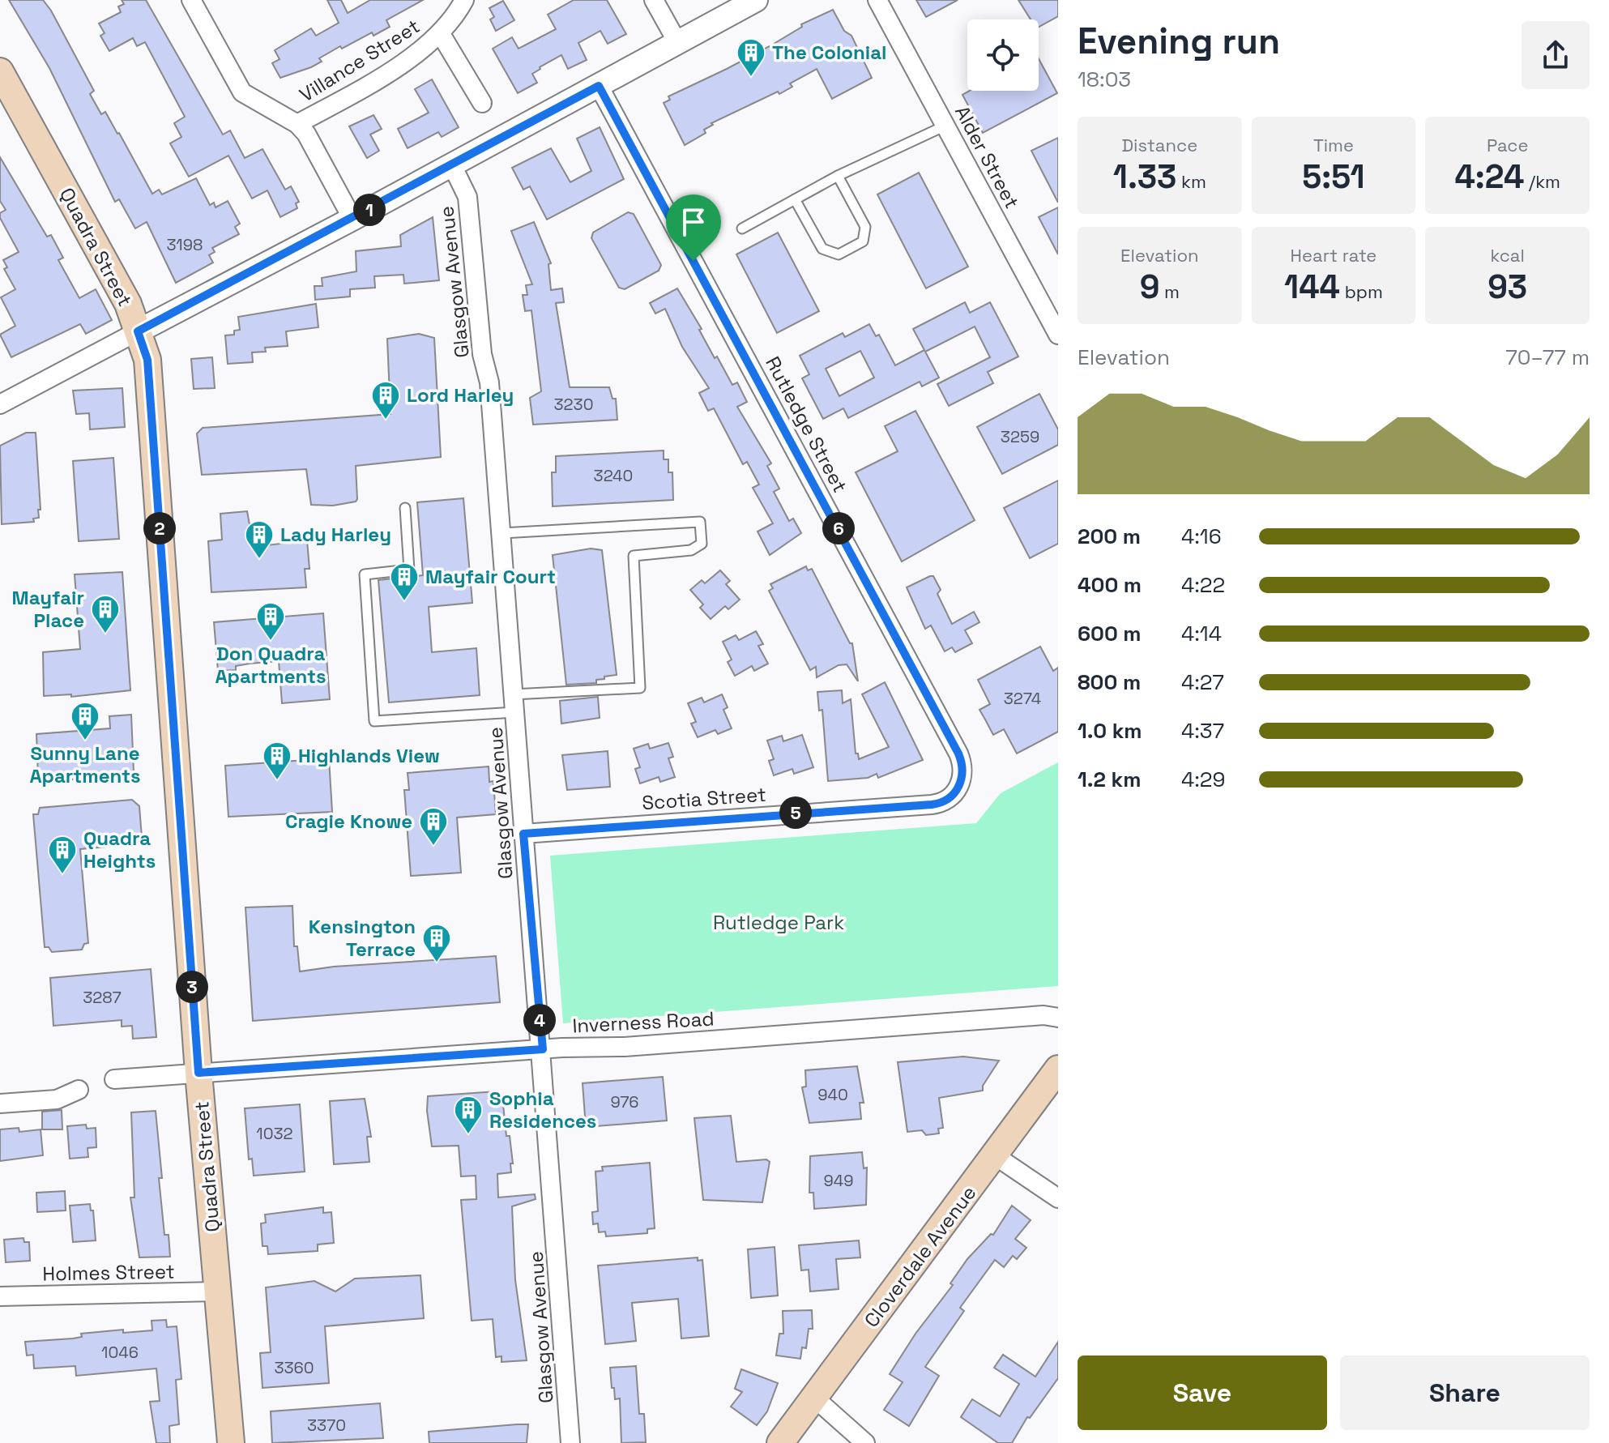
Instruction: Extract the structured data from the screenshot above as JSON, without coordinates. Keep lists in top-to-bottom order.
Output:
{
  "streets": {
    "main road": ["Quadra Street", "Cloverdale Avenue"],
    "street": [
      "Villance Street",
      "Alder Street",
      "Glasgow Avenue",
      "Rutledge Street",
      "Scotia Street",
      "Inverness Road",
      "Holmes Street"
    ]
  },
  "crossings": [
    ["Quadra Street", "Inverness Road"],
    ["Quadra Street", "Holmes Street"],
    ["Glasgow Avenue", "Scotia Street"],
    ["Glasgow Avenue", "Inverness Road"],
    ["Rutledge Street", "Scotia Street"]
  ],
  "parks": ["Rutledge Park"],
  "places": {
    "building": [
      "The Colonial",
      "Lord Harley",
      "Lady Harley",
      "Mayfair Court",
      "Mayfair Place",
      "Don Quadra Apartments",
      "Sunny Lane Apartments",
      "Highlands View",
      "Cragie Knowe",
      "Quadra Heights",
      "Kensington Terrace",
      "Sophia Residences"
    ]
  },
  "house_numbers": [
    "3198",
    "3230",
    "3259",
    "3240",
    "3274",
    "3287",
    "940",
    "976",
    "1032",
    "949",
    "1046",
    "3360",
    "3370"
  ],
  "page": {
    "heading": ["Evening run", "18:03"],
    "stats": [
      ["Distance", "1.33 km"],
      ["Time", "5:51"],
      ["Pace", "4:24 /km"],
      ["Elevation", "9 m"],
      ["Heart rate", "144 bpm"],
      ["kcal", "93"]
    ],
    "pins": [
      "1",
      "2",
      "6",
      "5",
      "3",
      "4"
    ],
    "chart": ["Elevation", "70–77 m"],
    "list": [
      {
        "name": "200 m",
        "note": "4:16"
      },
      {
        "name": "400 m",
        "note": "4:22"
      },
      {
        "name": "600 m",
        "note": "4:14"
      },
      {
        "name": "800 m",
        "note": "4:27"
      },
      {
        "name": "1.0 km",
        "note": "4:37"
      },
      {
        "name": "1.2 km",
        "note": "4:29"
      }
    ],
    "buttons": ["Save", "Share"]
  }
}
